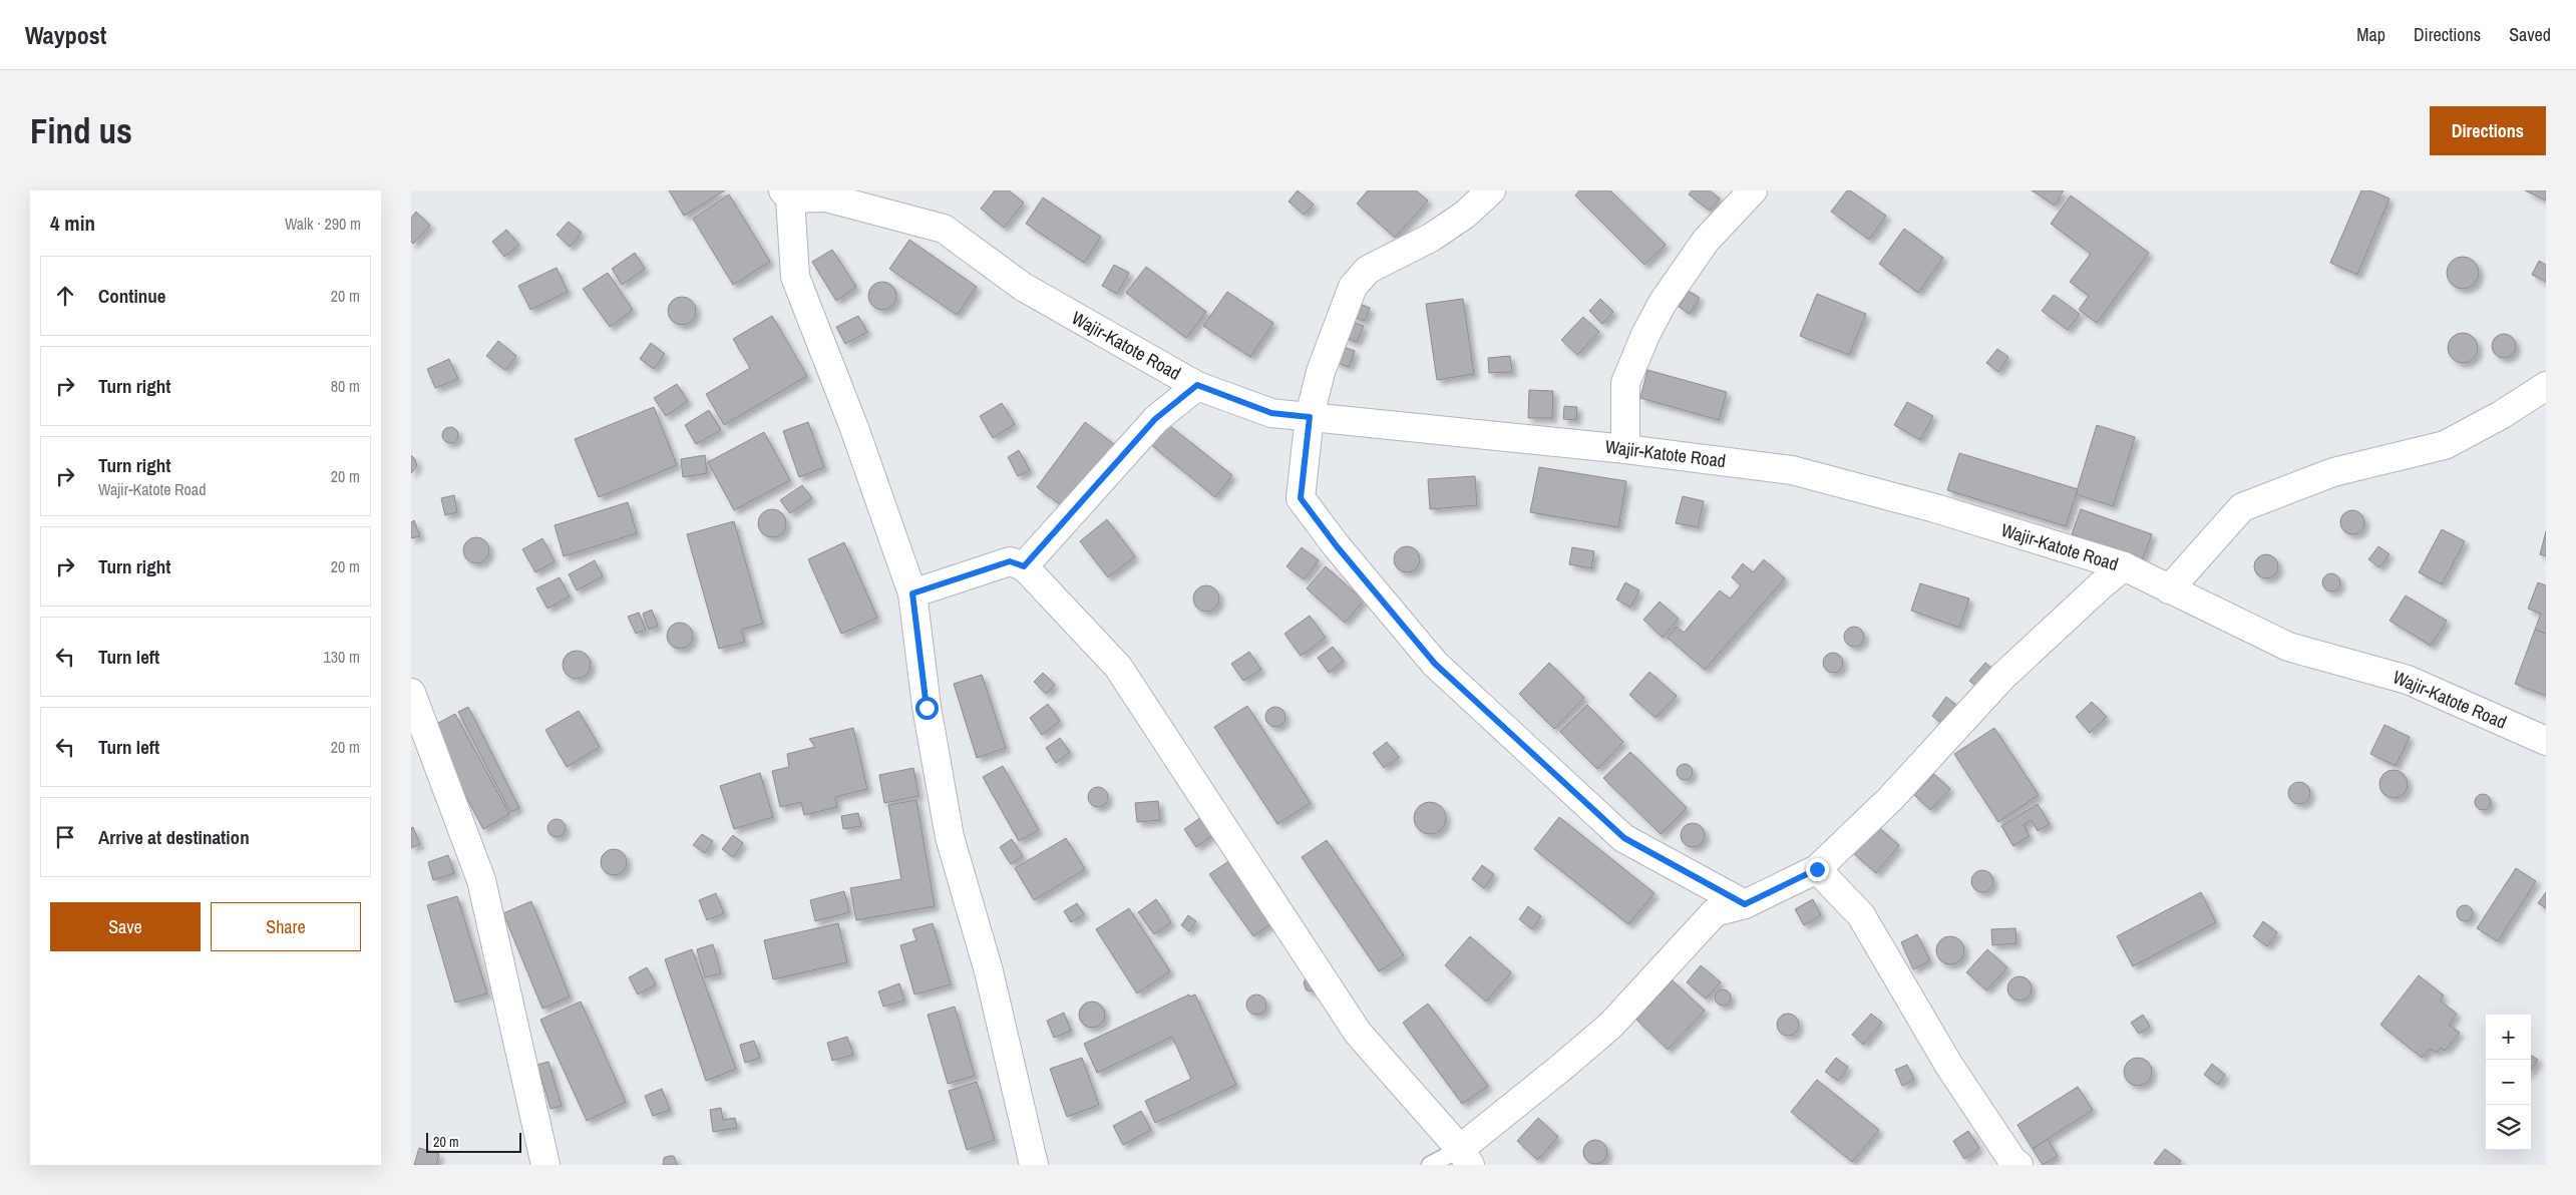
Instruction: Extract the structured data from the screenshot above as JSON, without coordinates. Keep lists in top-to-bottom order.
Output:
{
  "streets": {
    "street": ["Wajir-Katote Road"]
  },
  "scale_bar": "20 m",
  "page": {
    "header": "Waypost",
    "nav": ["Map", "Directions", "Saved"],
    "buttons": [
      "Directions",
      ["Save", "Share"]
    ],
    "title": "Find us",
    "heading": ["4 min", "Walk · 290 m"],
    "list": [
      ["Continue", "20 m"],
      ["Turn right", "80 m"],
      ["Turn right", "Wajir-Katote Road", "20 m"],
      ["Turn right", "20 m"],
      ["Turn left", "130 m"],
      ["Turn left", "20 m"],
      "Arrive at destination"
    ],
    "map_buttons": ["+", "−"],
    "scale": "20 m"
  }
}
